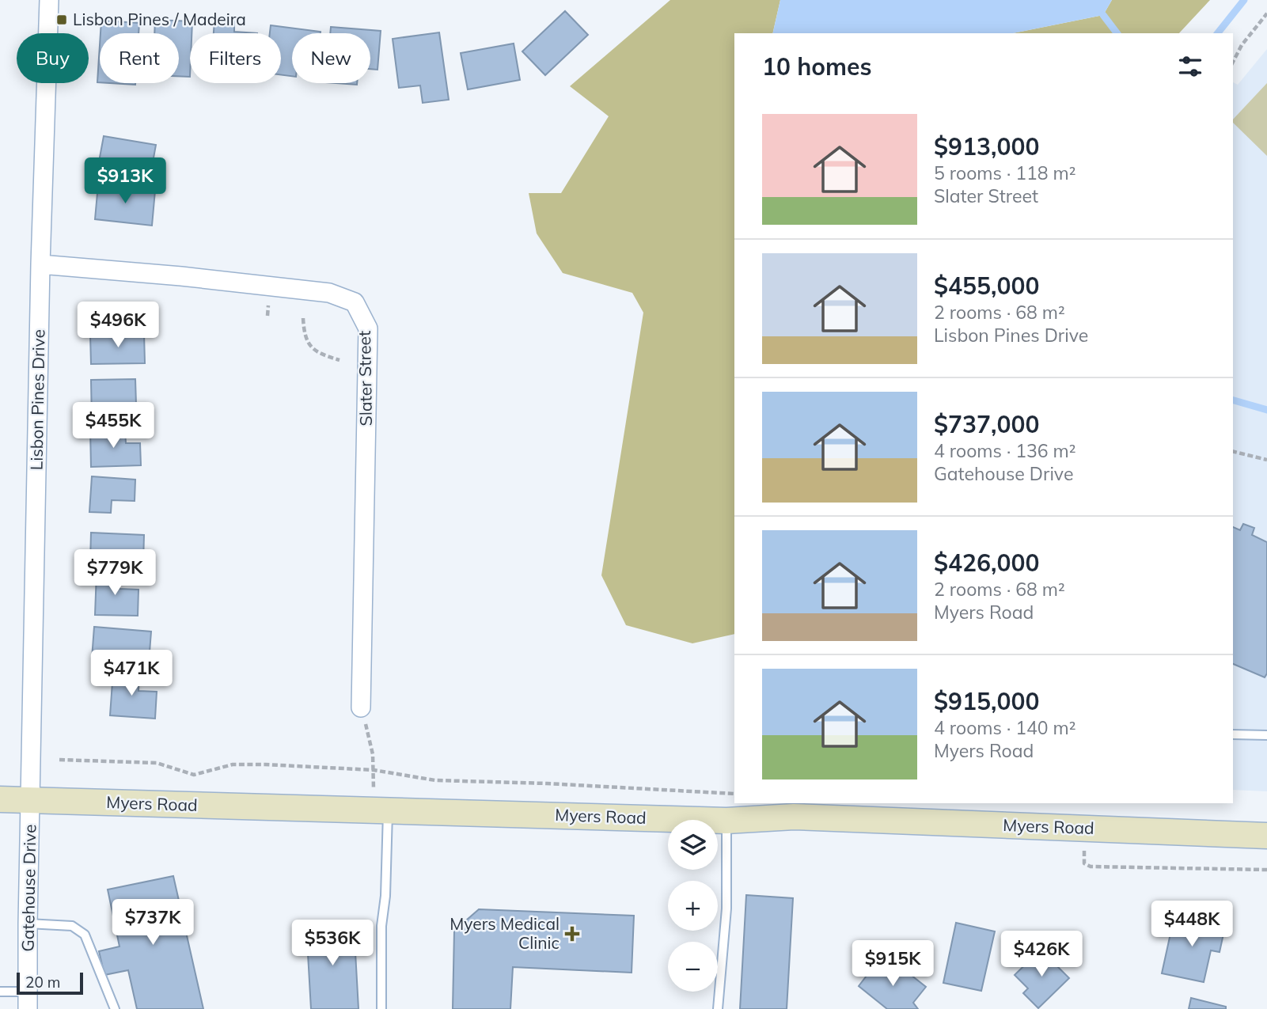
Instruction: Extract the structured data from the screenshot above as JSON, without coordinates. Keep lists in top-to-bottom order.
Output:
{
  "streets": {
    "main road": ["Myers Road"],
    "street": ["Slater Street", "Lisbon Pines Drive", "Gatehouse Drive"]
  },
  "crossings": [
    ["Slater Street", "Lisbon Pines Drive"],
    ["Lisbon Pines Drive", "Myers Road"],
    ["Lisbon Pines Drive", "Gatehouse Drive"],
    ["Myers Road", "Gatehouse Drive"]
  ],
  "places": {
    "transit": ["Lisbon Pines / Madeira"],
    "health": ["Myers Medical Clinic"]
  },
  "scale_bar": "20 m",
  "page": {
    "chip": [
      "Buy",
      "Rent",
      "Filters",
      "New"
    ],
    "heading": "10 homes",
    "list": [
      {
        "name": "$913,000",
        "note": "5 rooms · 118 m² · Slater Street"
      },
      {
        "name": "$455,000",
        "note": "2 rooms · 68 m² · Lisbon Pines Drive"
      },
      {
        "name": "$737,000",
        "note": "4 rooms · 136 m² · Gatehouse Drive"
      },
      {
        "name": "$426,000",
        "note": "2 rooms · 68 m² · Myers Road"
      },
      {
        "name": "$915,000",
        "note": "4 rooms · 140 m² · Myers Road"
      }
    ],
    "price": [
      "$913K",
      "$496K",
      "$455K",
      "$779K",
      "$471K",
      "$737K",
      "$448K",
      "$536K",
      "$426K",
      "$915K"
    ],
    "map_buttons": ["+", "−"],
    "scale": "20 m"
  }
}
